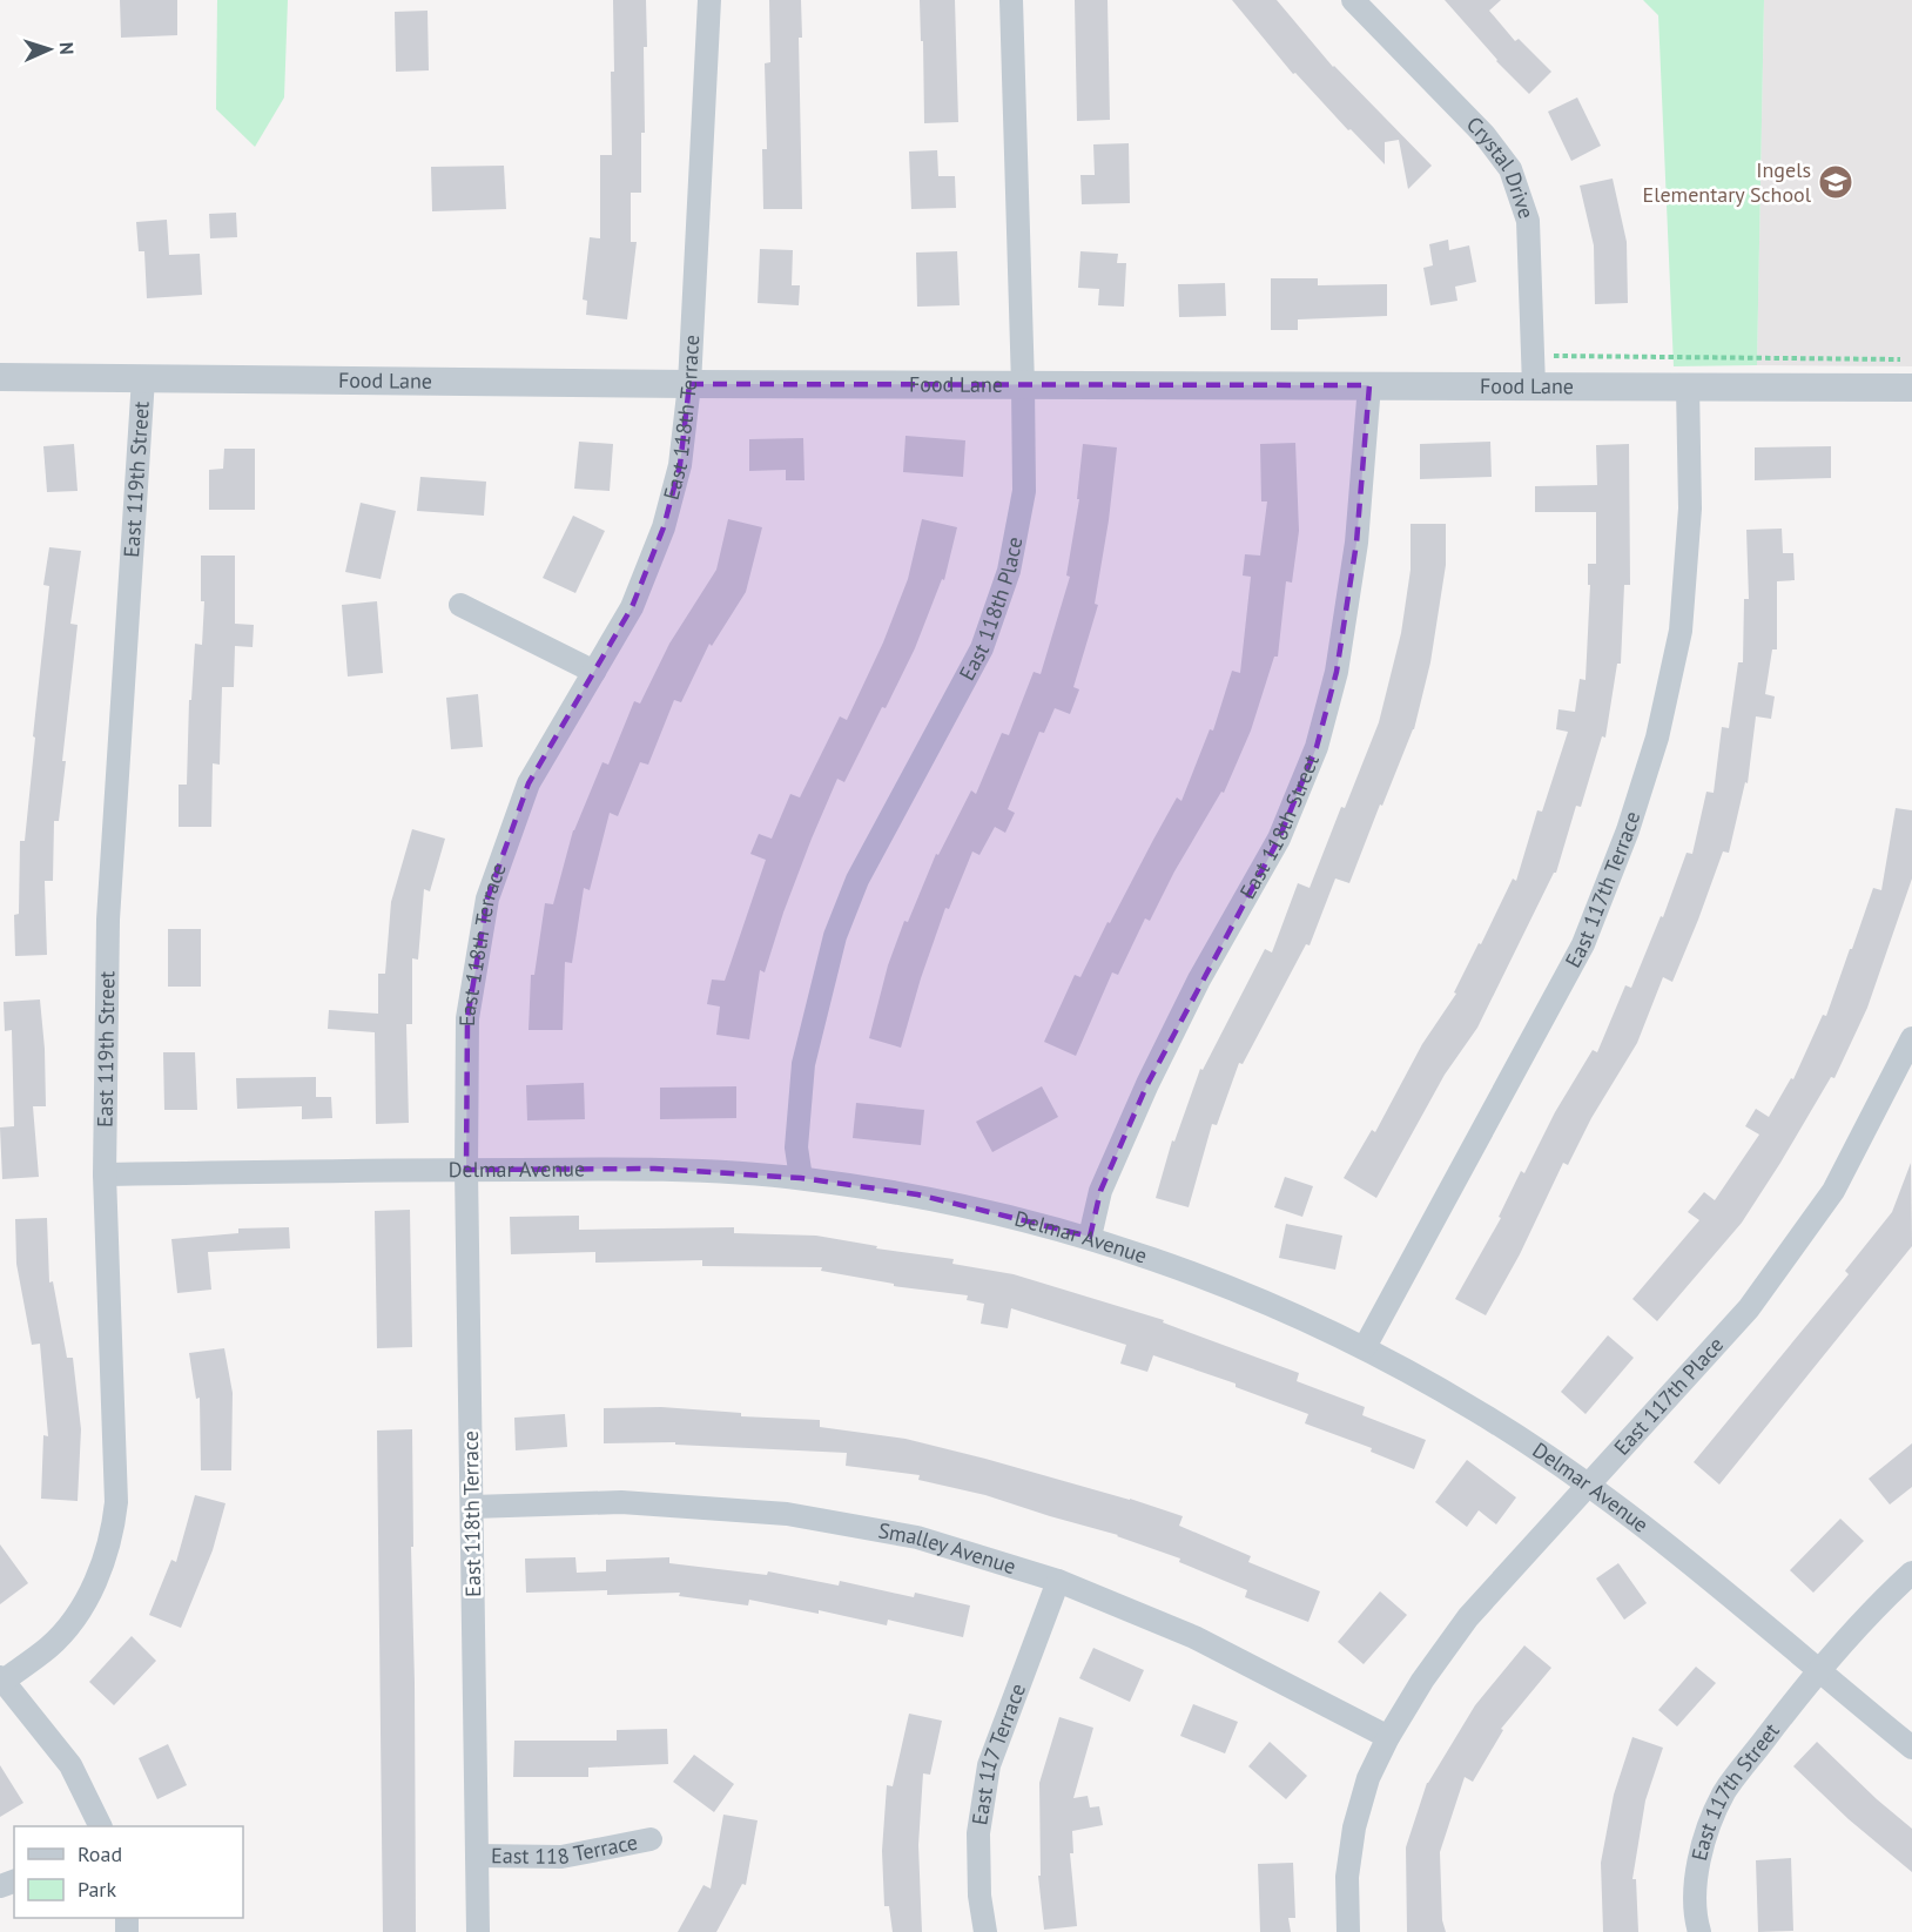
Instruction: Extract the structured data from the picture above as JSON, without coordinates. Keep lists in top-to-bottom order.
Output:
{
  "streets": {
    "street": [
      "Crystal Drive",
      "Food Lane",
      "East 118th Terrace",
      "East 119th Street",
      "East 118th Place",
      "East 118th Street",
      "East 117th Terrace",
      "Delmar Avenue",
      "East 117th Place",
      "Smalley Avenue",
      "East 117 Terrace",
      "East 117th Street",
      "East 118 Terrace"
    ]
  },
  "crossings": [
    ["Crystal Drive", "Food Lane"],
    ["Food Lane", "East 118th Terrace"],
    ["Food Lane", "East 119th Street"],
    ["Food Lane", "East 118th Place"],
    ["Food Lane", "East 118th Street"],
    ["Food Lane", "East 117th Terrace"],
    ["East 118th Terrace", "Delmar Avenue"],
    ["East 118th Terrace", "Smalley Avenue"],
    ["East 118th Terrace", "East 118 Terrace"],
    ["East 119th Street", "Delmar Avenue"],
    ["East 118th Place", "Delmar Avenue"],
    ["East 118th Street", "Delmar Avenue"],
    ["East 117th Terrace", "Delmar Avenue"],
    ["Delmar Avenue", "East 117th Place"],
    ["Delmar Avenue", "East 117th Street"],
    ["East 117th Place", "Smalley Avenue"],
    ["Smalley Avenue", "East 117 Terrace"]
  ],
  "places": {
    "school or university": ["Ingels Elementary School"]
  },
  "legend": ["Road", "Park"],
  "north": "right"
}
